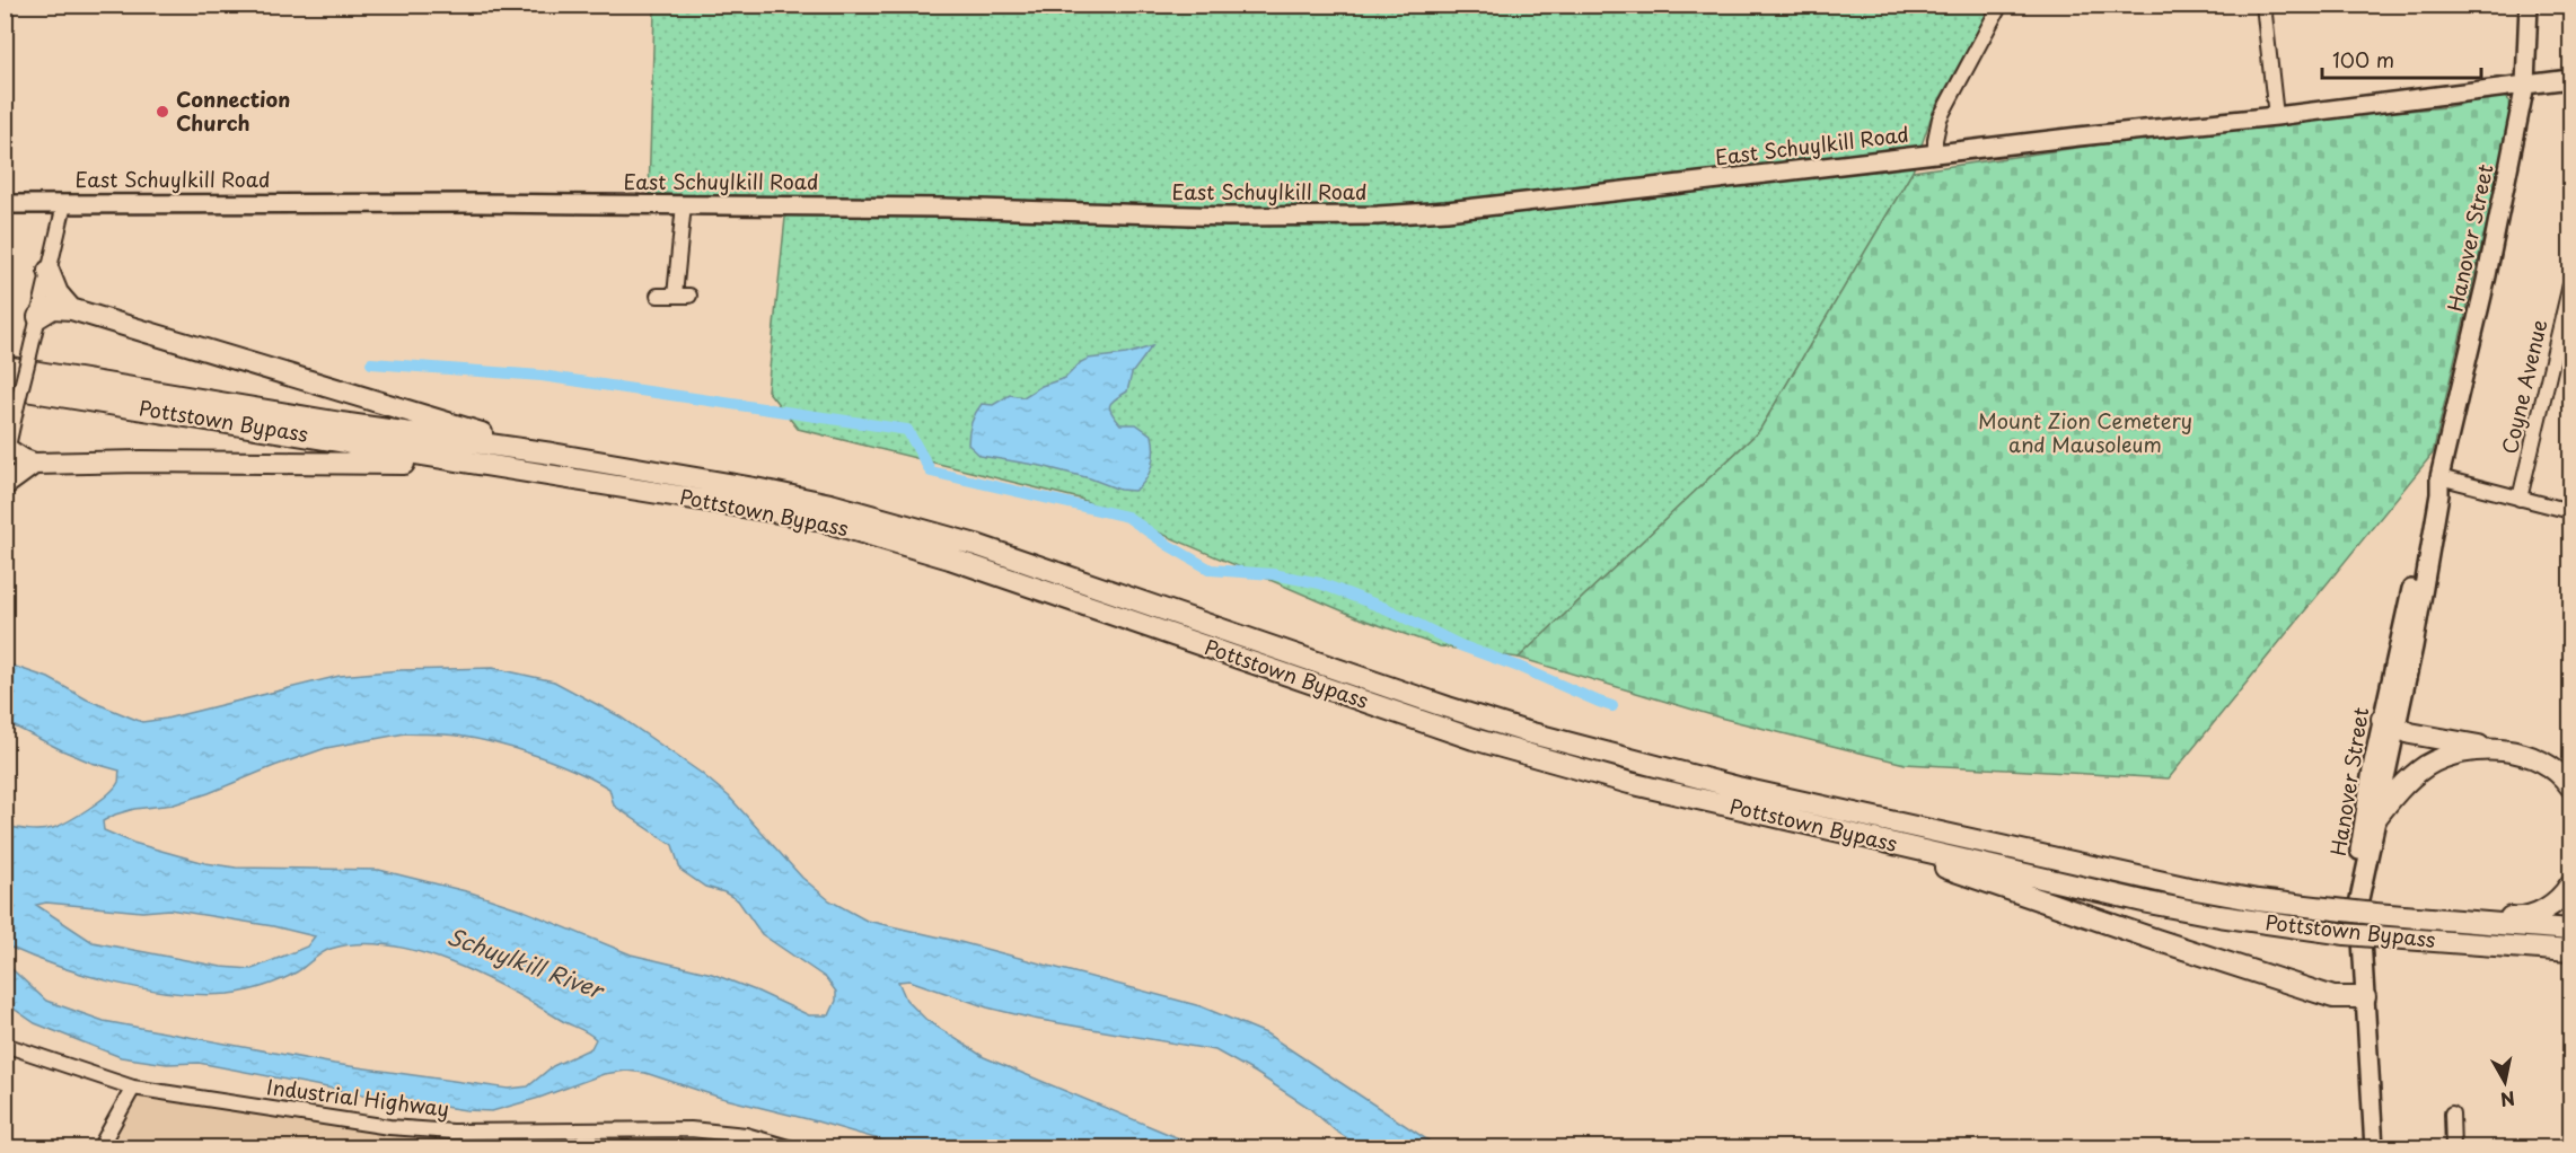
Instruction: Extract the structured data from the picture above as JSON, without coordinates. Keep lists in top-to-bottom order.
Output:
{
  "streets": {
    "highway": ["Pottstown Bypass"],
    "main road": ["East Schuylkill Road", "Hanover Street"],
    "street": ["Coyne Avenue", "Industrial Highway"]
  },
  "crossings": [
    ["East Schuylkill Road", "Hanover Street"],
    ["Hanover Street", "Pottstown Bypass"]
  ],
  "water": ["Schuylkill River"],
  "parks": ["Mount Zion Cemetery and Mausoleum"],
  "places": ["Connection Church"],
  "scale_bar": "100 m",
  "north": "bottom"
}
